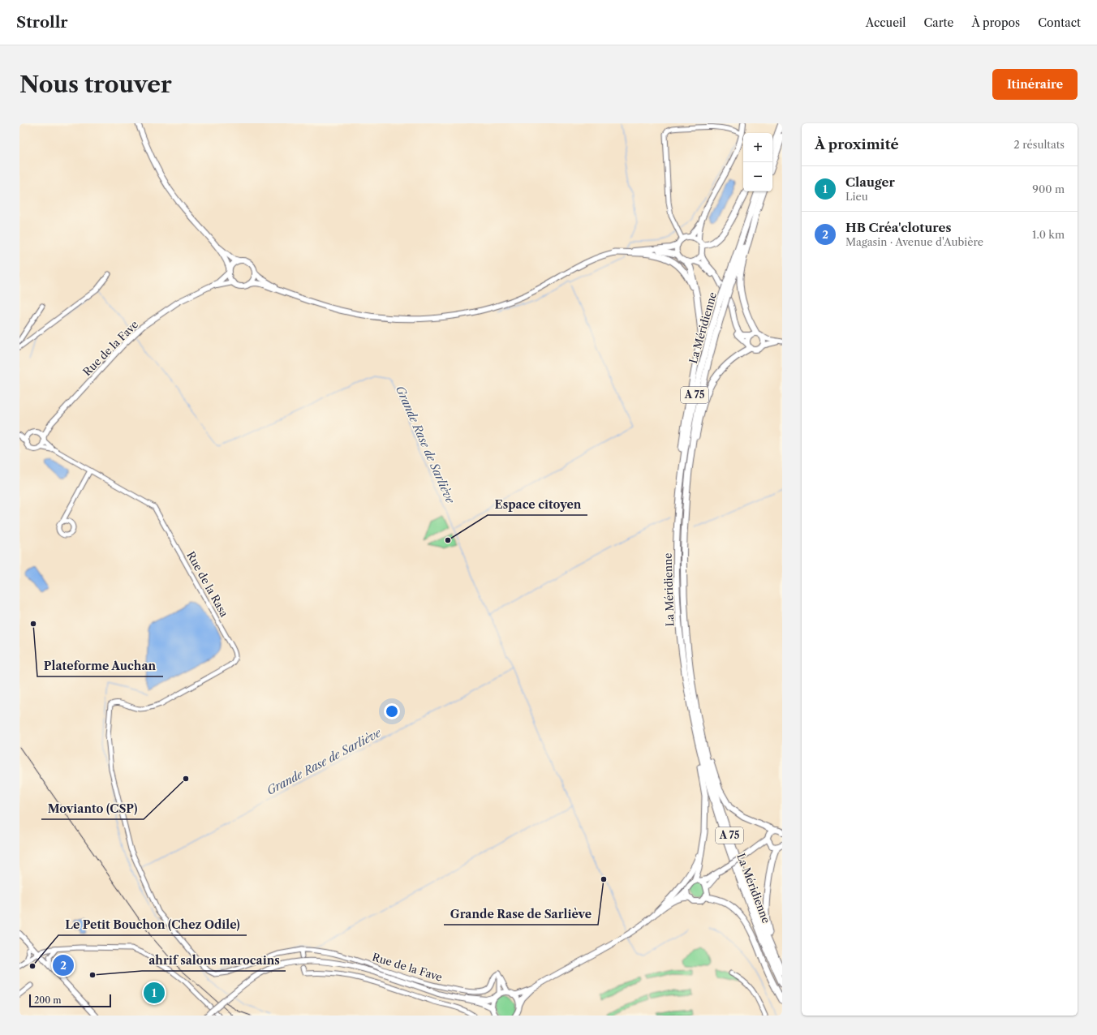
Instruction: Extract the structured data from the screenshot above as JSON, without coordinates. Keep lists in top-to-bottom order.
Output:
{
  "streets": {
    "highway": ["La Méridienne", "A 75"],
    "main road": ["Rue de la Fave"],
    "street": ["Rue de la Rasa"]
  },
  "crossings": [
    ["Rue de la Fave", "Rue de la Rasa"]
  ],
  "water": ["Grande Rase de Sarliève"],
  "places": [
    "Espace citoyen",
    "Plateforme Auchan",
    "Movianto (CSP)",
    "Grande Rase de Sarliève",
    "Le Petit Bouchon (Chez Odile)",
    "ahrif salons marocains"
  ],
  "scale_bar": "200 m",
  "page": {
    "header": "Strollr",
    "nav": [
      "Accueil",
      "Carte",
      "À propos",
      "Contact"
    ],
    "buttons": "Itinéraire",
    "title": "Nous trouver",
    "heading": ["À proximité", "2 résultats"],
    "map_buttons": ["+", "−"],
    "list": [
      {
        "mark": "1",
        "name": "Clauger",
        "note": "Lieu",
        "value": "900 m"
      },
      {
        "mark": "2",
        "name": "HB Créa'clotures",
        "note": "Magasin · Avenue d'Aubière",
        "value": "1.0 km"
      }
    ],
    "pins": ["2", "1"],
    "scale": "200 m"
  }
}
